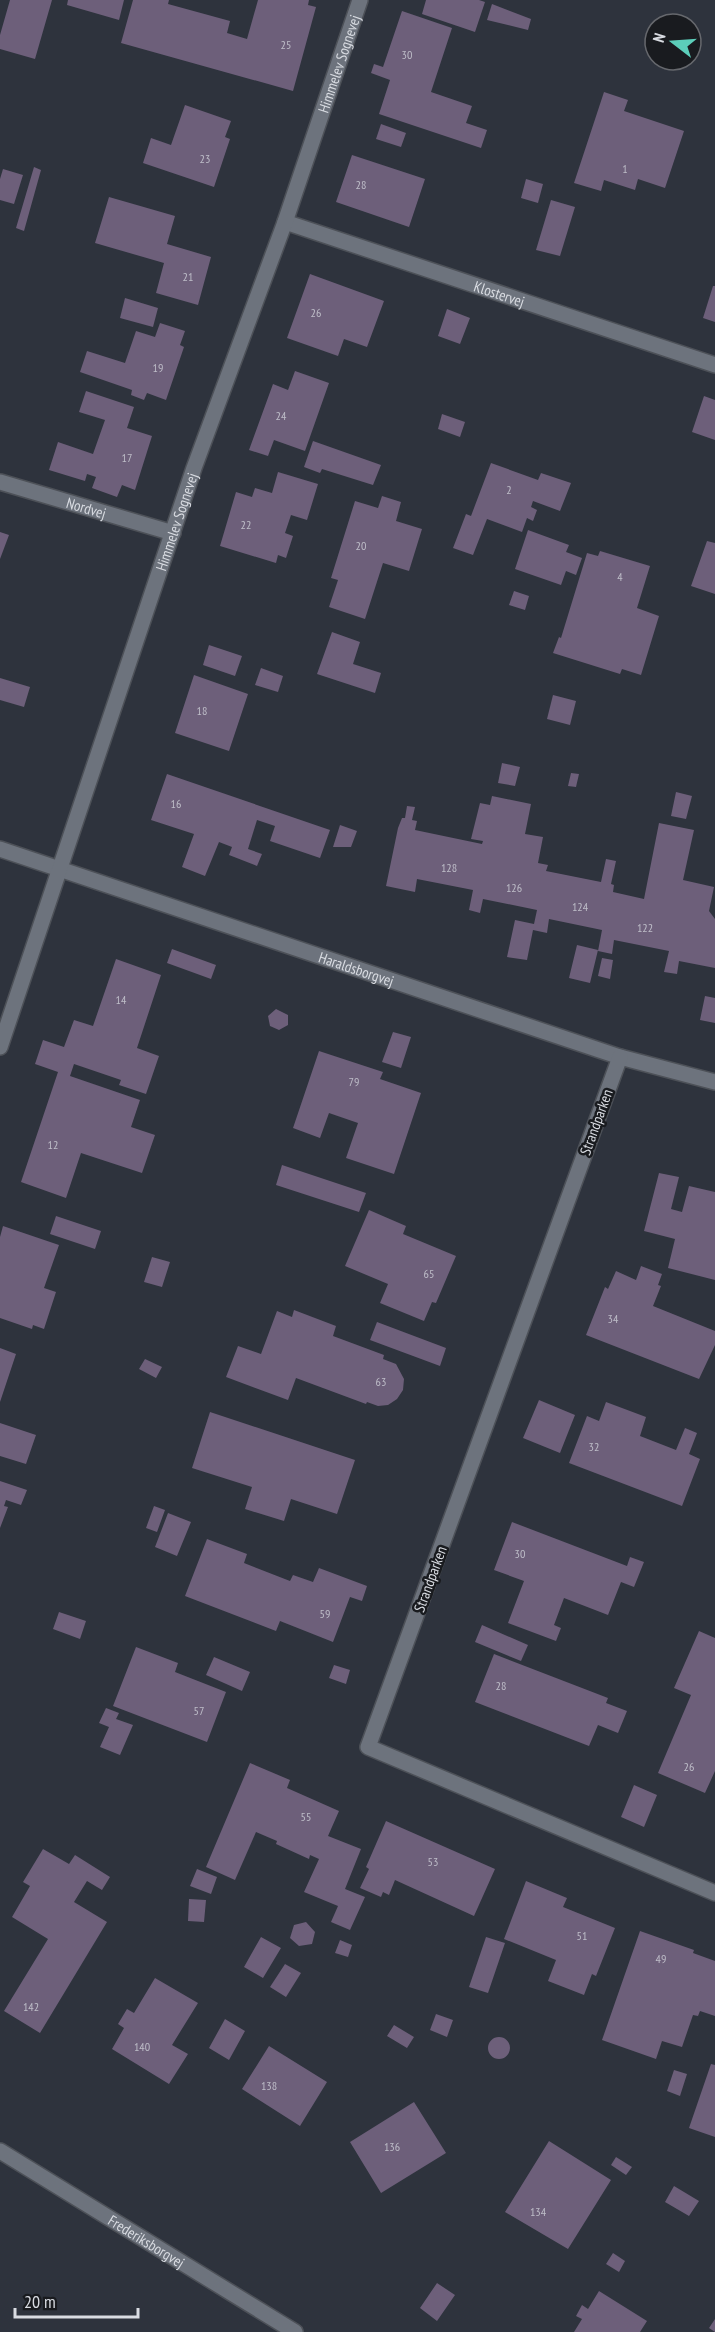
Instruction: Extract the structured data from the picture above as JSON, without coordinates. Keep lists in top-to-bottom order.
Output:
{
  "streets": {
    "street": [
      "Himmelev Sognevej",
      "Klostervej",
      "Nordvej",
      "Haraldsborgvej",
      "Strandparken",
      "Frederiksborgvej"
    ]
  },
  "crossings": [
    ["Himmelev Sognevej", "Klostervej"],
    ["Himmelev Sognevej", "Nordvej"],
    ["Himmelev Sognevej", "Haraldsborgvej"],
    ["Haraldsborgvej", "Strandparken"]
  ],
  "house_numbers": [
    "25",
    "30",
    "23",
    "1",
    "28",
    "21",
    "26",
    "19",
    "24",
    "17",
    "2",
    "22",
    "20",
    "4",
    "18",
    "16",
    "128",
    "126",
    "124",
    "122",
    "14",
    "79",
    "12",
    "65",
    "34",
    "63",
    "32",
    "30",
    "59",
    "28",
    "57",
    "26",
    "55",
    "53",
    "51",
    "49",
    "142",
    "140",
    "138",
    "136",
    "134"
  ],
  "scale_bar": "20 m",
  "north": "left"
}
